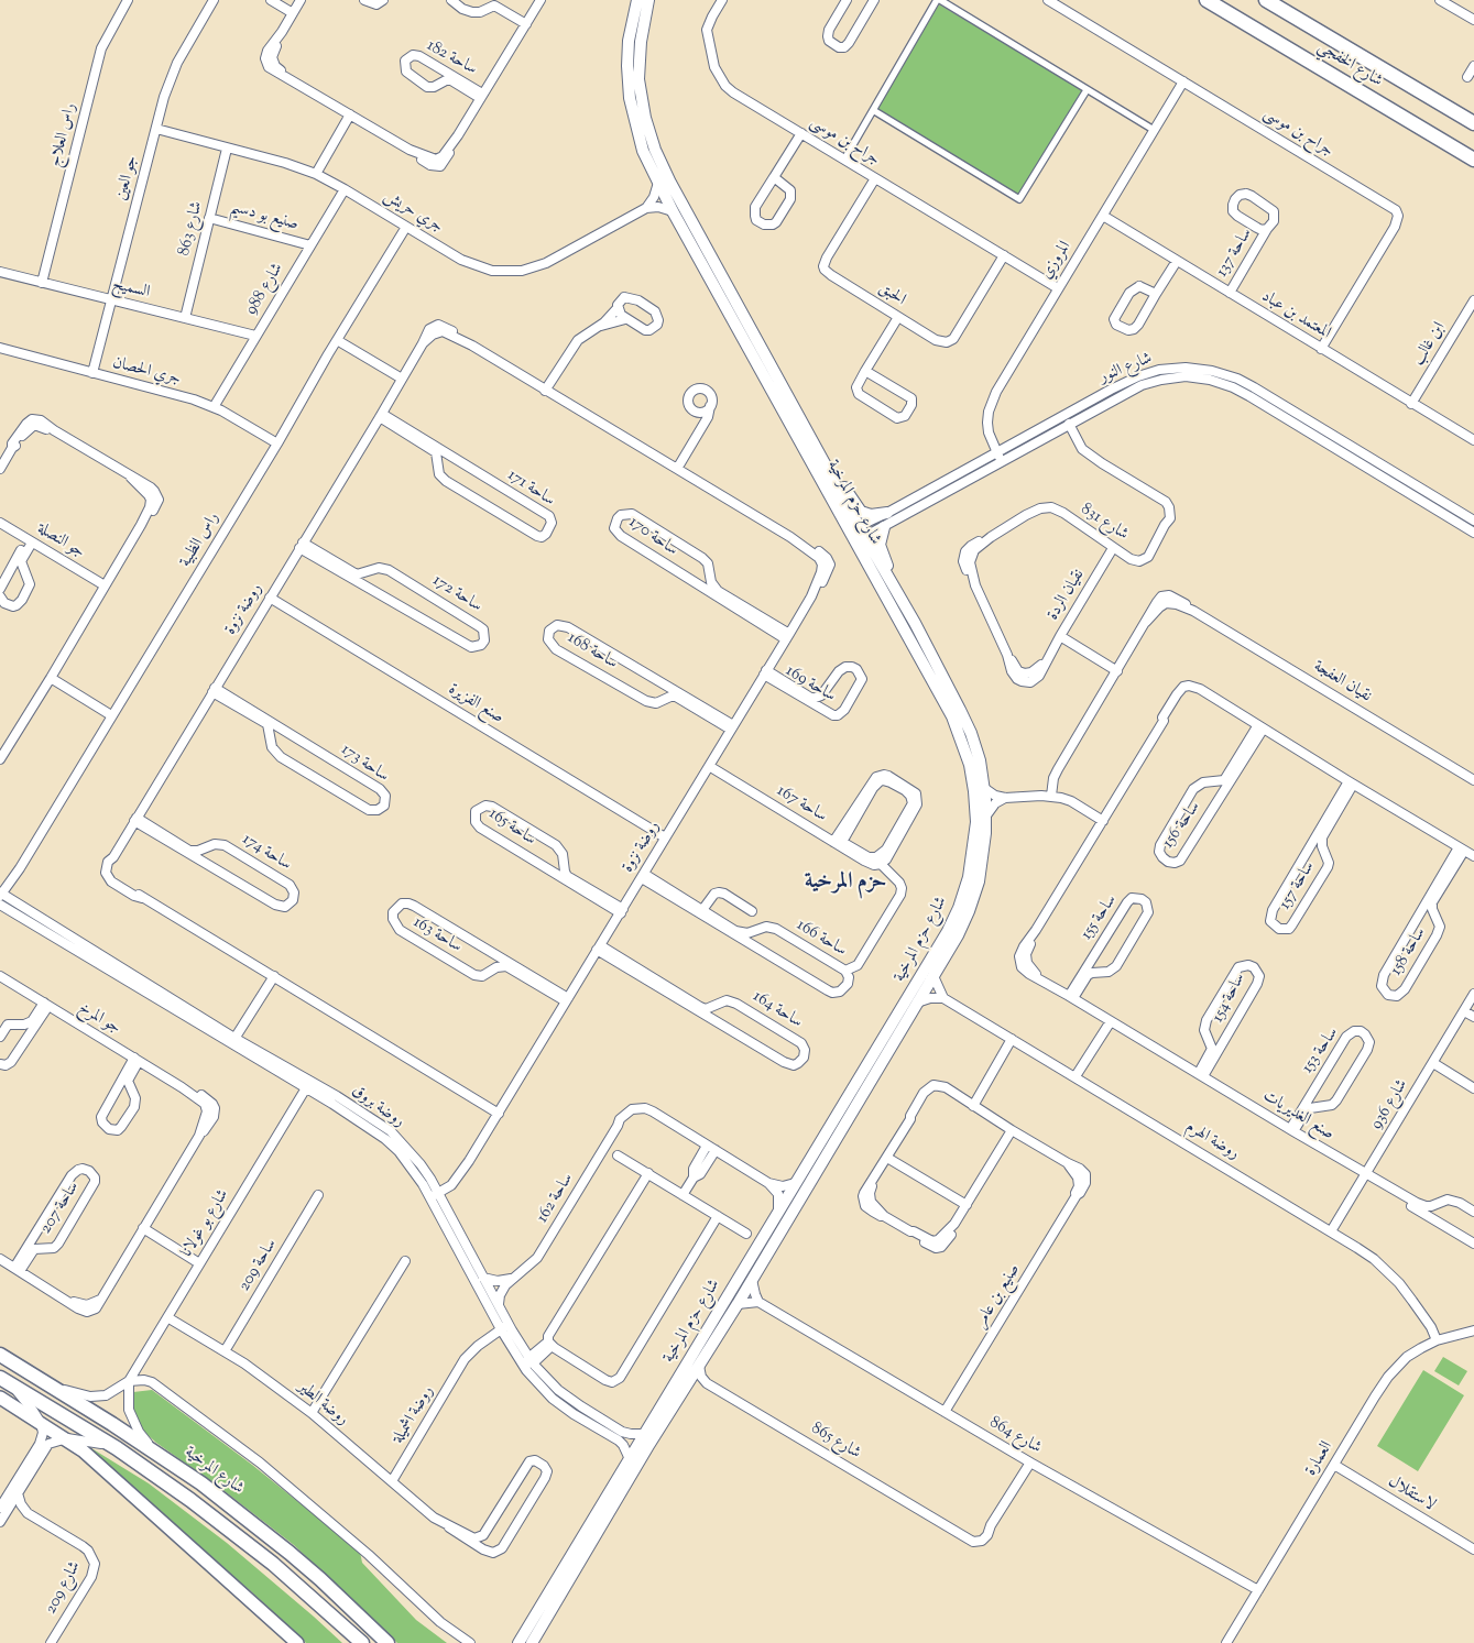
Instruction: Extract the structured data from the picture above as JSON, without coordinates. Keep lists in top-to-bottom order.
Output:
{
  "streets": {
    "highway": ["شارع الخفجي", "شارع المرخية"],
    "street": [
      "ساحة 182",
      "جراح بن موسى",
      "راس العلاج",
      "جو العين",
      "جري حريش",
      "صنيع بو دسيم",
      "شارع 863",
      "ساحة 137",
      "المروزي",
      "السميح",
      "شارع 988",
      "الحبق",
      "المعتمد بن عباد",
      "ابن غالب",
      "شارع النور",
      "جري الحصان",
      "ساحة 171",
      "شارع حزم المرخية",
      "شارع 831",
      "ساحة 170",
      "راس الظبية",
      "جو النصلة",
      "ساحة 172",
      "نقيان الردة",
      "روضة نزوة",
      "ساحة 168",
      "نقيان العفجة",
      "ساحة 169",
      "صنع الفزيرة",
      "ساحة 173",
      "ساحة 167",
      "ساحة 156",
      "ساحة 165",
      "ساحة 174",
      "ساحة 157",
      "ساحة 155",
      "ساحة 163",
      "ساحة 166",
      "ساحة 158",
      "ساحة 154",
      "ساحة 164",
      "جو المرخ",
      "ساحة 153",
      "شارع 936",
      "روضة بروق",
      "صنع الغديريات",
      "روضة الهرم",
      "ساحة 162",
      "ساحة 207",
      "شارع بو غولانا",
      "ساحة 209",
      "صنيع بن عامر",
      "روضة الطير",
      "روضة اشميلة",
      "شارع 864",
      "شارع 865",
      "العمارة",
      "لاستقلال",
      "شارع 209"
    ]
  },
  "crossings": [
    ["جراح بن موسى", "المروزي"],
    ["جراح بن موسى", "الحبق"],
    ["جراح بن موسى", "المعتمد بن عباد"],
    ["راس العلاج", "السميح"],
    ["جو العين", "جري حريش"],
    ["جو العين", "السميح"],
    ["جو العين", "جري الحصان"],
    ["جري حريش", "شارع 863"],
    ["جري حريش", "شارع 988"],
    ["جري حريش", "راس الظبية"],
    ["صنيع بو دسيم", "شارع 863"],
    ["صنيع بو دسيم", "شارع 988"],
    ["شارع 863", "السميح"],
    ["ساحة 137", "المعتمد بن عباد"],
    ["المروزي", "المعتمد بن عباد"],
    ["المروزي", "شارع النور"],
    ["السميح", "شارع 988"],
    ["شارع 988", "جري الحصان"],
    ["المعتمد بن عباد", "ابن غالب"],
    ["شارع النور", "شارع حزم المرخية"],
    ["شارع النور", "شارع 831"],
    ["جري الحصان", "راس الظبية"],
    ["ساحة 171", "روضة نزوة"],
    ["شارع حزم المرخية", "روضة بروق"],
    ["شارع حزم المرخية", "ساحة 162"],
    ["شارع 831", "نقيان الردة"],
    ["ساحة 170", "روضة نزوة"],
    ["راس الظبية", "روضة بروق"],
    ["ساحة 172", "روضة نزوة"],
    ["روضة نزوة", "ساحة 168"],
    ["روضة نزوة", "ساحة 169"],
    ["روضة نزوة", "صنع الفزيرة"],
    ["روضة نزوة", "ساحة 173"],
    ["روضة نزوة", "ساحة 167"],
    ["روضة نزوة", "ساحة 165"],
    ["روضة نزوة", "ساحة 174"],
    ["روضة نزوة", "ساحة 163"],
    ["روضة نزوة", "ساحة 166"],
    ["روضة نزوة", "ساحة 164"],
    ["روضة نزوة", "روضة بروق"],
    ["ساحة 167", "ساحة 166"],
    ["ساحة 156", "صنع الغديريات"],
    ["ساحة 157", "صنع الغديريات"],
    ["ساحة 155", "صنع الغديريات"],
    ["ساحة 158", "صنع الغديريات"],
    ["ساحة 154", "صنع الغديريات"],
    ["جو المرخ", "ساحة 207"],
    ["ساحة 153", "صنع الغديريات"],
    ["شارع 936", "صنع الغديريات"],
    ["شارع 936", "روضة الهرم"],
    ["روضة بروق", "ساحة 162"],
    ["روضة بروق", "شارع بو غولانا"],
    ["روضة بروق", "روضة اشميلة"],
    ["روضة الهرم", "العمارة"],
    ["شارع بو غولانا", "روضة الطير"],
    ["شارع بو غولانا", "شارع المرخية"],
    ["ساحة 209", "روضة الطير"],
    ["صنيع بن عامر", "شارع 864"],
    ["روضة الطير", "روضة اشميلة"],
    ["شارع 864", "شارع 865"],
    ["شارع 864", "العمارة"],
    ["العمارة", "لاستقلال"]
  ],
  "districts": ["حزم المرخية"]
}
